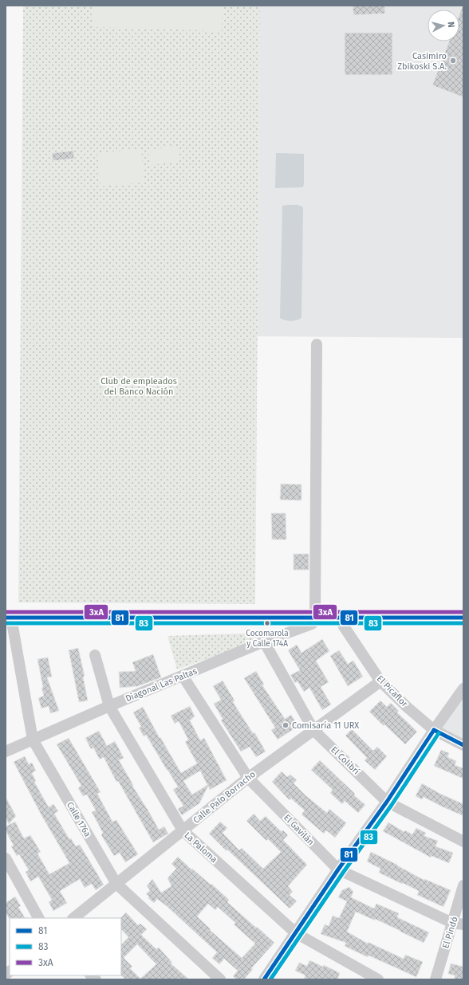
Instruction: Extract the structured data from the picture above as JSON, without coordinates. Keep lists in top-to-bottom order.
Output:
{
  "streets": {
    "street": [
      "Diagonal Las Paltas",
      "El Picaflor",
      "El Colibrí",
      "Calle Palo Borracho",
      "Calle 176a",
      "El Gavilán",
      "La Paloma",
      "El Pindó"
    ]
  },
  "crossings": [
    ["Diagonal Las Paltas", "El Colibrí"],
    ["Diagonal Las Paltas", "Calle 176a"],
    ["Diagonal Las Paltas", "El Gavilán"],
    ["Diagonal Las Paltas", "La Paloma"],
    ["El Picaflor", "Calle Palo Borracho"],
    ["El Colibrí", "Calle Palo Borracho"],
    ["Calle Palo Borracho", "Calle 176a"],
    ["Calle Palo Borracho", "El Gavilán"],
    ["Calle Palo Borracho", "La Paloma"],
    ["El Gavilán", "El Pindó"]
  ],
  "parks": ["Club de empleados del Banco Nación"],
  "places": ["Casimiro Zbikoski S.A.", "Cocomarola y Calle 174A", "Comisaría 11 URX"],
  "lines": ["transit line 3xA", "transit line 81", "transit line 83"],
  "legend": ["81", "83", "3xA"],
  "north": "right"
}
